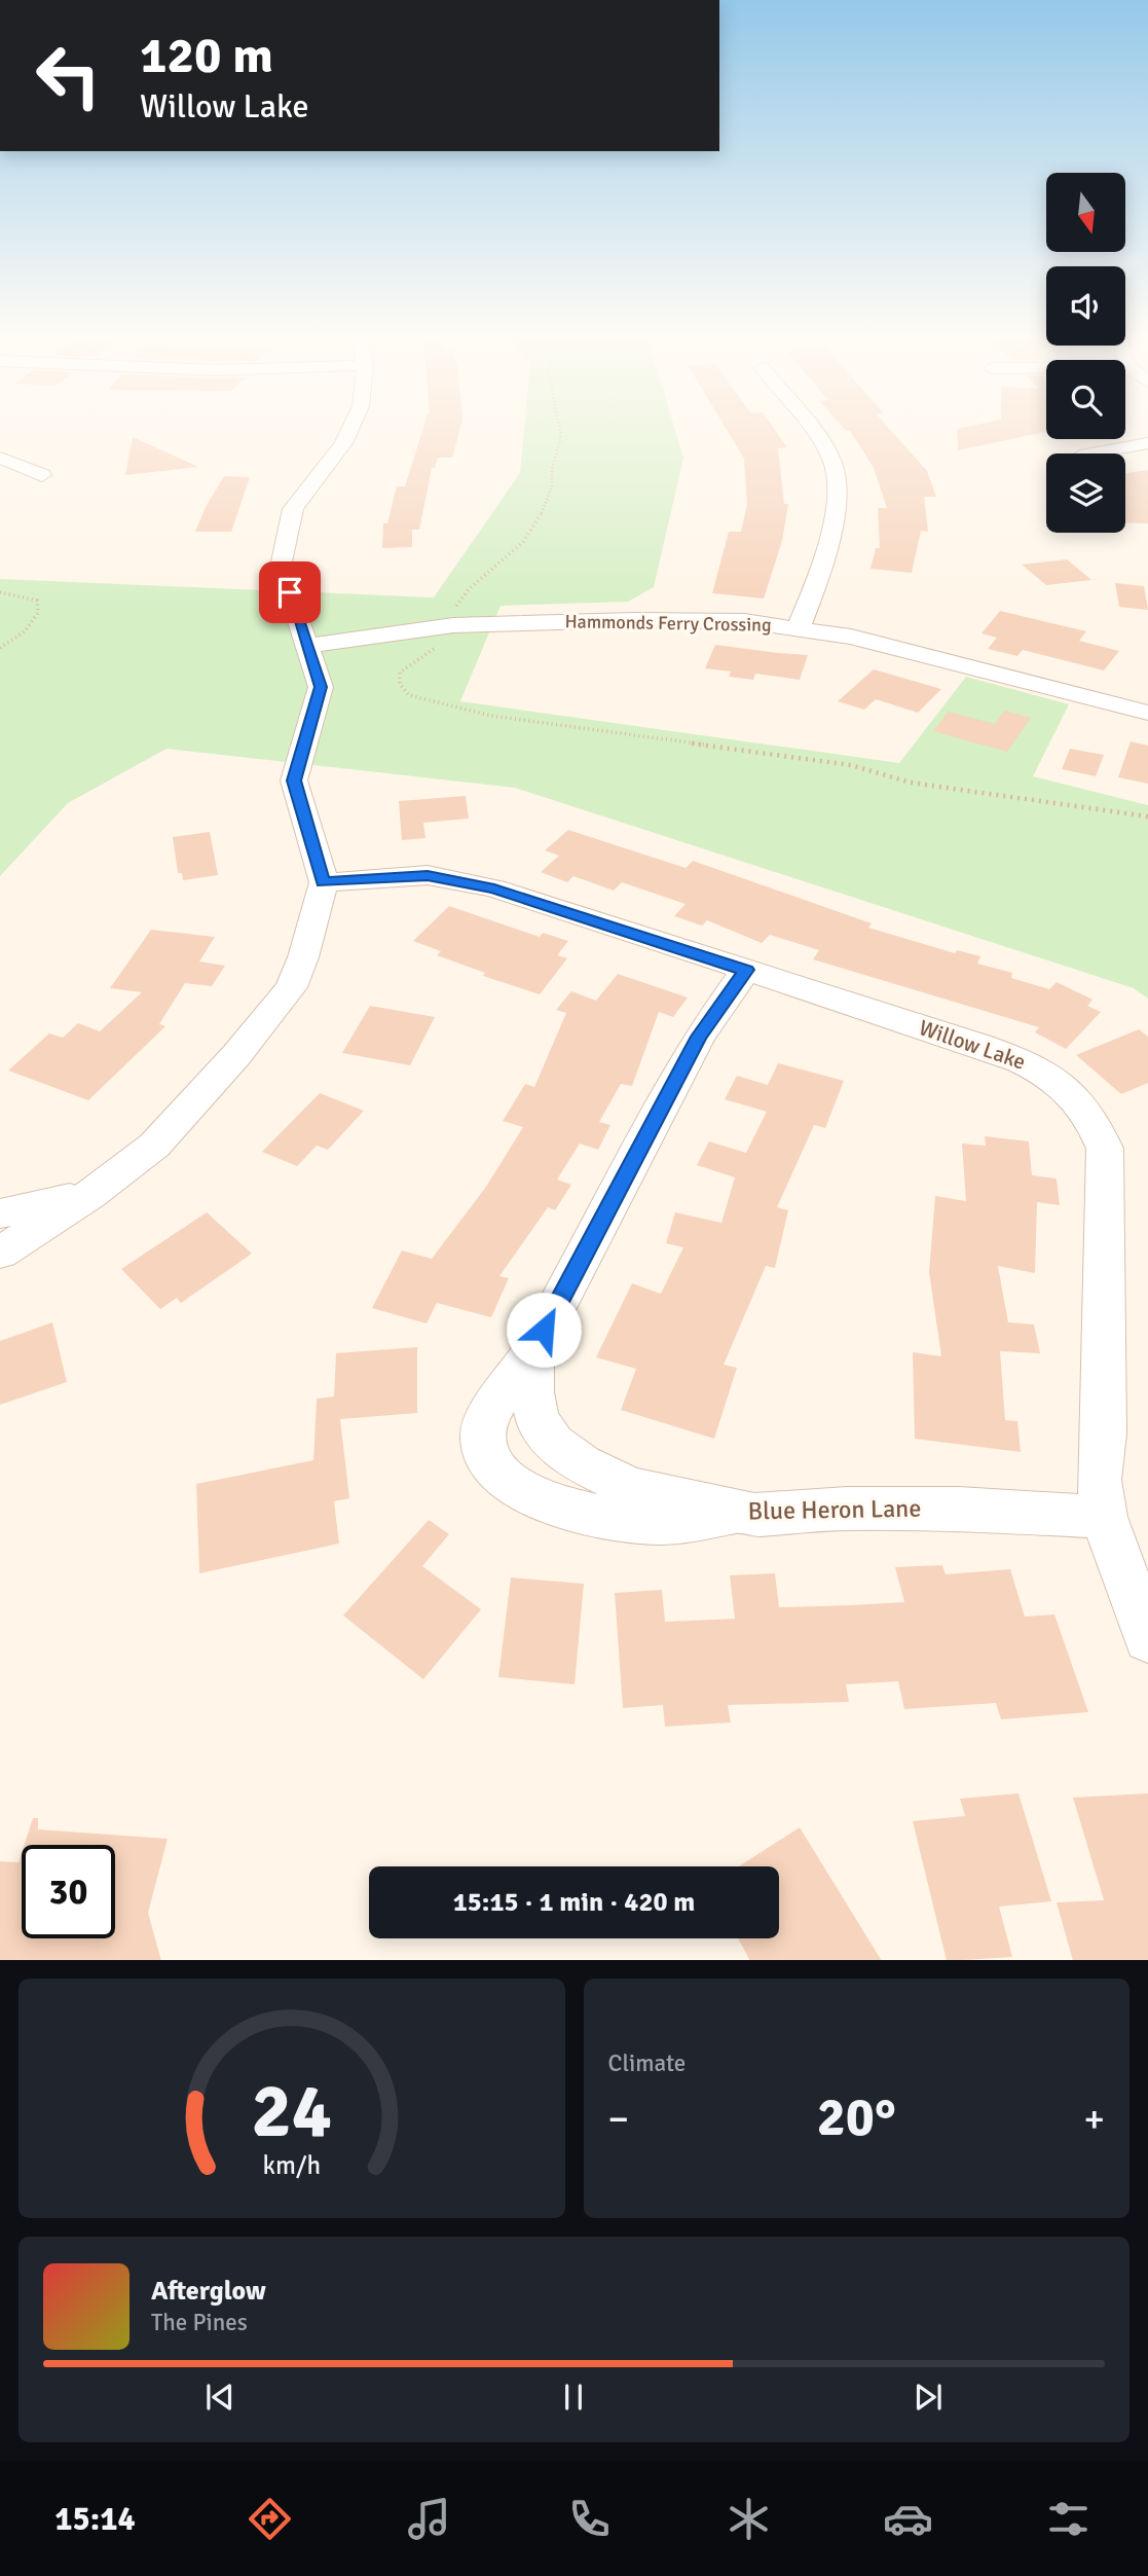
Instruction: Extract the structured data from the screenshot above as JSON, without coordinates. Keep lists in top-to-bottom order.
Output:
{
  "streets": {
    "street": ["Hammonds Ferry Crossing", "Willow Lake", "Blue Heron Lane"]
  },
  "crossings": [
    ["Willow Lake", "Blue Heron Lane"]
  ],
  "north": "bottom",
  "page": {
    "turn": ["120 m", "Willow Lake"],
    "limit": "30",
    "trip": "15:15 · 1 min · 420 m",
    "tile": "Climate",
    "heat": ["−", "20°", "+"],
    "song": ["Afterglow", "The Pines"],
    "tabs": "15:14",
    "gauge": ["24", "km/h"]
  }
}
